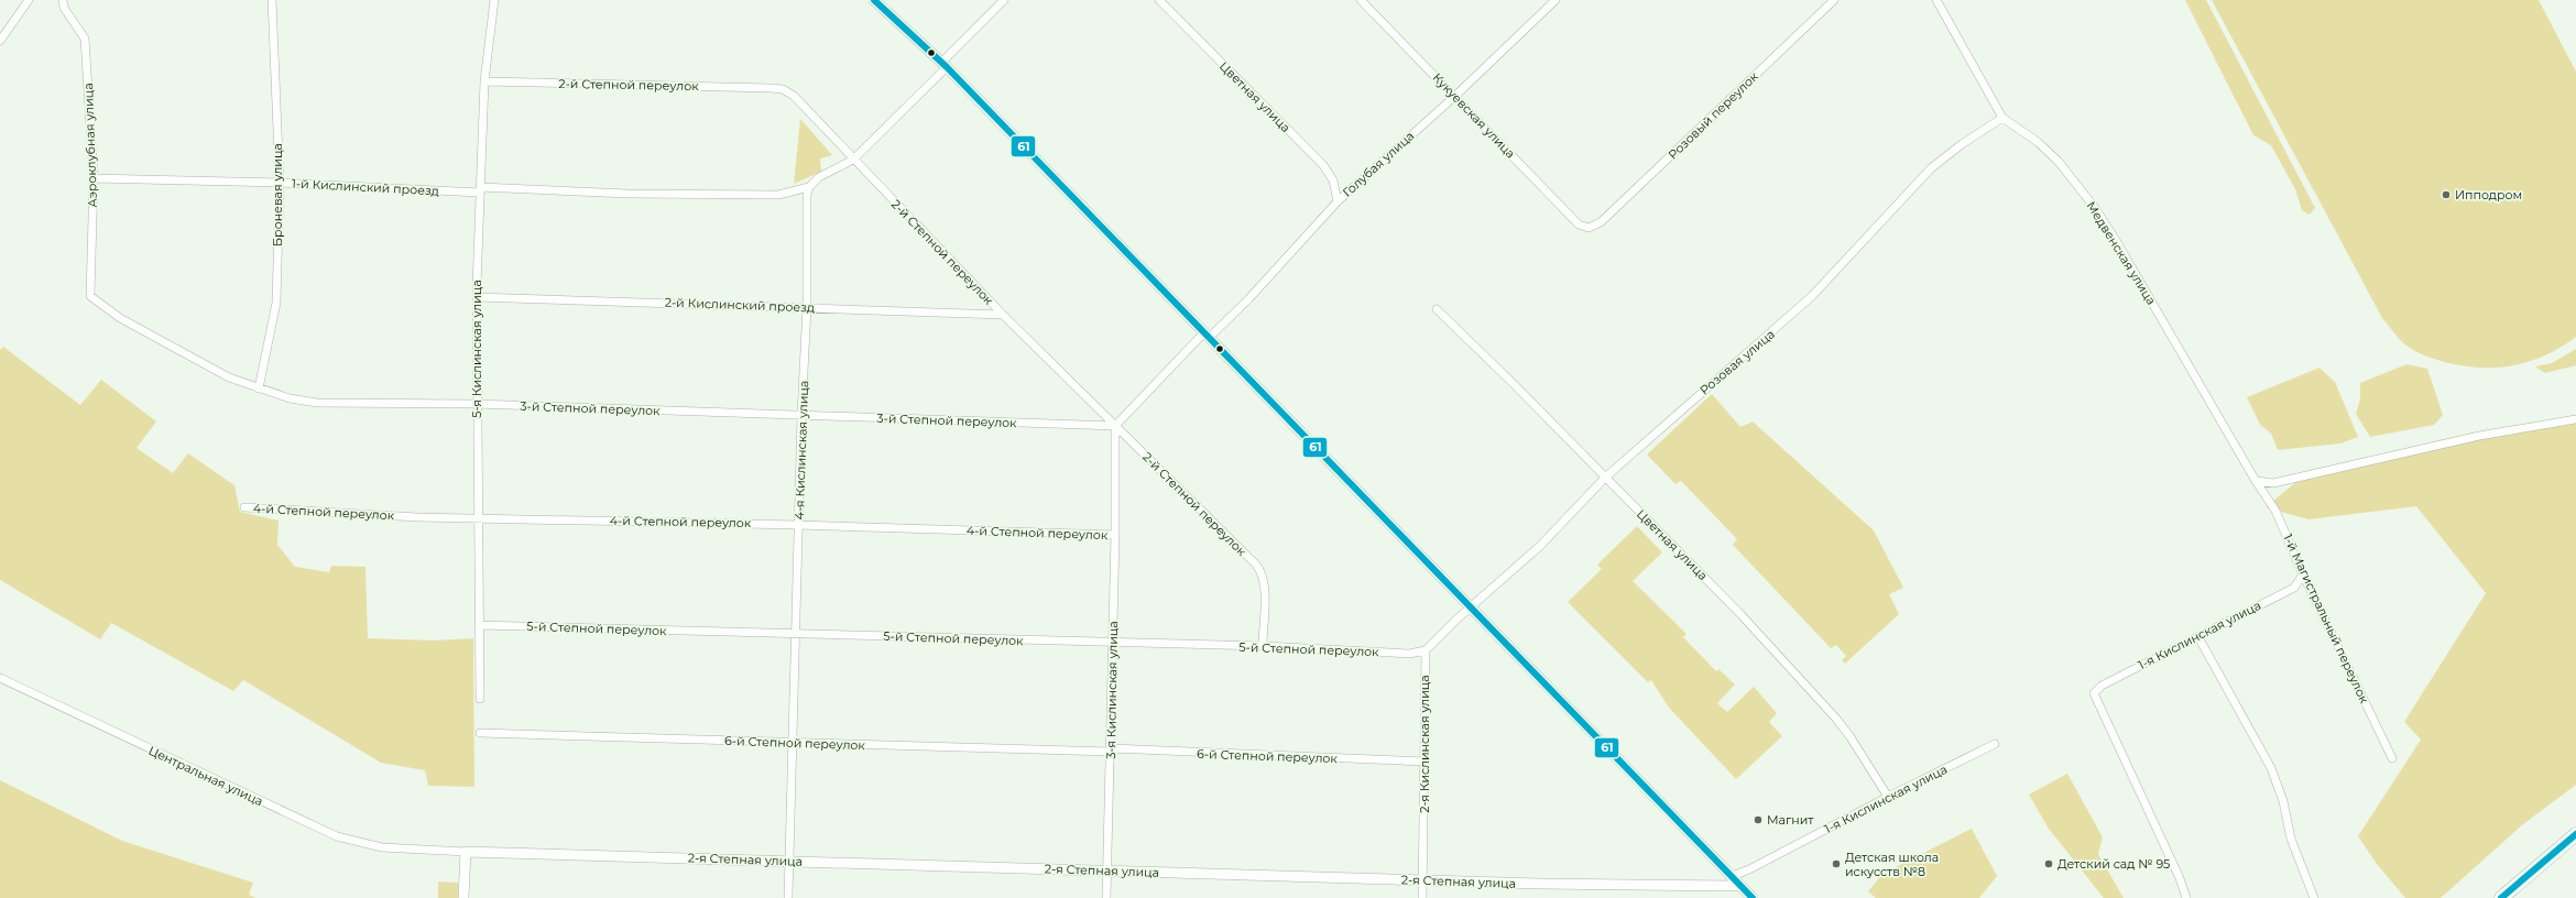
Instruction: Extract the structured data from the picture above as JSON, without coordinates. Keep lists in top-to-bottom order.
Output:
{
  "streets": {
    "street": [
      "2-й Степной переулок",
      "Цветная улица",
      "Кукуевская улица",
      "Розовый переулок",
      "Аэроклубная улица",
      "Голубая улица",
      "1-й Кислинский проезд",
      "Броневая улица",
      "Медвенская улица",
      "2-й Кислинский проезд",
      "5-я Кислинская улица",
      "Розовая улица",
      "3-й Степной переулок",
      "4-я Кислинская улица",
      "4-й Степной переулок",
      "1-й Магистральный переулок",
      "5-й Степной переулок",
      "1-я Кислинская улица",
      "3-я Кислинская улица",
      "6-й Степной переулок",
      "2-я Кислинская улица",
      "Центральная улица",
      "2-я Степная улица"
    ]
  },
  "crossings": [
    ["2-й Степной переулок", "2-й Кислинский проезд"],
    ["2-й Степной переулок", "5-я Кислинская улица"],
    ["2-й Степной переулок", "3-й Степной переулок"],
    ["2-й Степной переулок", "5-й Степной переулок"],
    ["2-й Степной переулок", "3-я Кислинская улица"],
    ["Цветная улица", "Голубая улица"],
    ["Цветная улица", "Розовая улица"],
    ["Цветная улица", "1-я Кислинская улица"],
    ["Кукуевская улица", "Розовый переулок"],
    ["Кукуевская улица", "Голубая улица"],
    ["Аэроклубная улица", "1-й Кислинский проезд"],
    ["Аэроклубная улица", "3-й Степной переулок"],
    ["1-й Кислинский проезд", "Броневая улица"],
    ["1-й Кислинский проезд", "5-я Кислинская улица"],
    ["1-й Кислинский проезд", "4-я Кислинская улица"],
    ["Броневая улица", "3-й Степной переулок"],
    ["Медвенская улица", "Розовая улица"],
    ["Медвенская улица", "1-й Магистральный переулок"],
    ["2-й Кислинский проезд", "5-я Кислинская улица"],
    ["2-й Кислинский проезд", "4-я Кислинская улица"],
    ["5-я Кислинская улица", "3-й Степной переулок"],
    ["5-я Кислинская улица", "4-й Степной переулок"],
    ["5-я Кислинская улица", "5-й Степной переулок"],
    ["3-й Степной переулок", "4-я Кислинская улица"],
    ["3-й Степной переулок", "3-я Кислинская улица"],
    ["4-я Кислинская улица", "4-й Степной переулок"],
    ["4-я Кислинская улица", "5-й Степной переулок"],
    ["4-я Кислинская улица", "6-й Степной переулок"],
    ["4-я Кислинская улица", "2-я Степная улица"],
    ["4-й Степной переулок", "3-я Кислинская улица"],
    ["1-й Магистральный переулок", "1-я Кислинская улица"],
    ["5-й Степной переулок", "3-я Кислинская улица"],
    ["5-й Степной переулок", "2-я Кислинская улица"],
    ["3-я Кислинская улица", "6-й Степной переулок"],
    ["3-я Кислинская улица", "2-я Степная улица"],
    ["6-й Степной переулок", "2-я Кислинская улица"],
    ["2-я Кислинская улица", "2-я Степная улица"],
    ["Центральная улица", "2-я Степная улица"]
  ],
  "places": [
    "Ипподром",
    "Магнит",
    "Детская школа искусств №8",
    "Детский сад № 95"
  ],
  "lines": ["transit line 61"]
}
